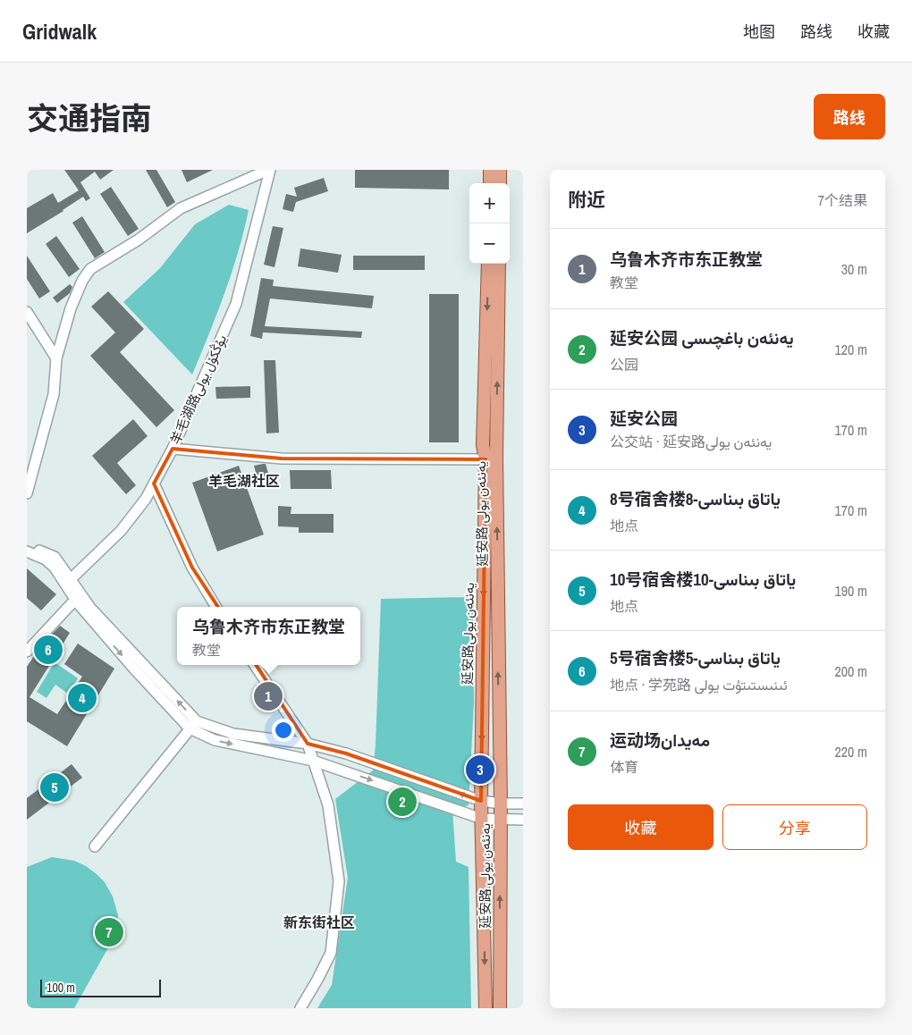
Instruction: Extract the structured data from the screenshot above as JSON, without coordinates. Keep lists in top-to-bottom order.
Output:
{
  "streets": {
    "main road": ["延安路 يەنئەن يولى", "延安路يەنئەن يولى"],
    "street": ["羊毛湖路يۇڭكۆل يولى"]
  },
  "one_way": ["延安路 يەنئەن يولى", "延安路يەنئەن يولى"],
  "districts": ["羊毛湖社区", "新东街社区"],
  "scale_bar": "100 m",
  "page": {
    "header": "Gridwalk",
    "nav": ["地图", "路线", "收藏"],
    "title": "交通指南",
    "buttons": [
      "路线",
      ["收藏", "分享"]
    ],
    "heading": ["附近", "7个结果"],
    "map_buttons": ["+", "−"],
    "list": [
      {
        "mark": "1",
        "name": "乌鲁木齐市东正教堂",
        "note": "教堂",
        "value": "30 m"
      },
      {
        "mark": "2",
        "name": "延安公园 يەنئەن باغچىسى",
        "note": "公园",
        "value": "120 m"
      },
      {
        "mark": "3",
        "name": "延安公园",
        "note": "公交站 · 延安路يەنئەن يولى",
        "value": "170 m"
      },
      {
        "mark": "4",
        "name": "8号宿舍楼8-ياتاق بىناسى",
        "note": "地点",
        "value": "170 m"
      },
      {
        "mark": "5",
        "name": "10号宿舍楼10-ياتاق بىناسى",
        "note": "地点",
        "value": "190 m"
      },
      {
        "mark": "6",
        "name": "5号宿舍楼5-ياتاق بىناسى",
        "note": "地点 · 学苑路 ئىنىستىتۇت يولى",
        "value": "200 m"
      },
      {
        "mark": "7",
        "name": "运动场مەيدان",
        "note": "体育",
        "value": "220 m"
      }
    ],
    "popup": ["乌鲁木齐市东正教堂", "教堂"],
    "pins": [
      "6",
      "1",
      "4",
      "3",
      "5",
      "2",
      "7"
    ],
    "scale": "100 m"
  }
}
